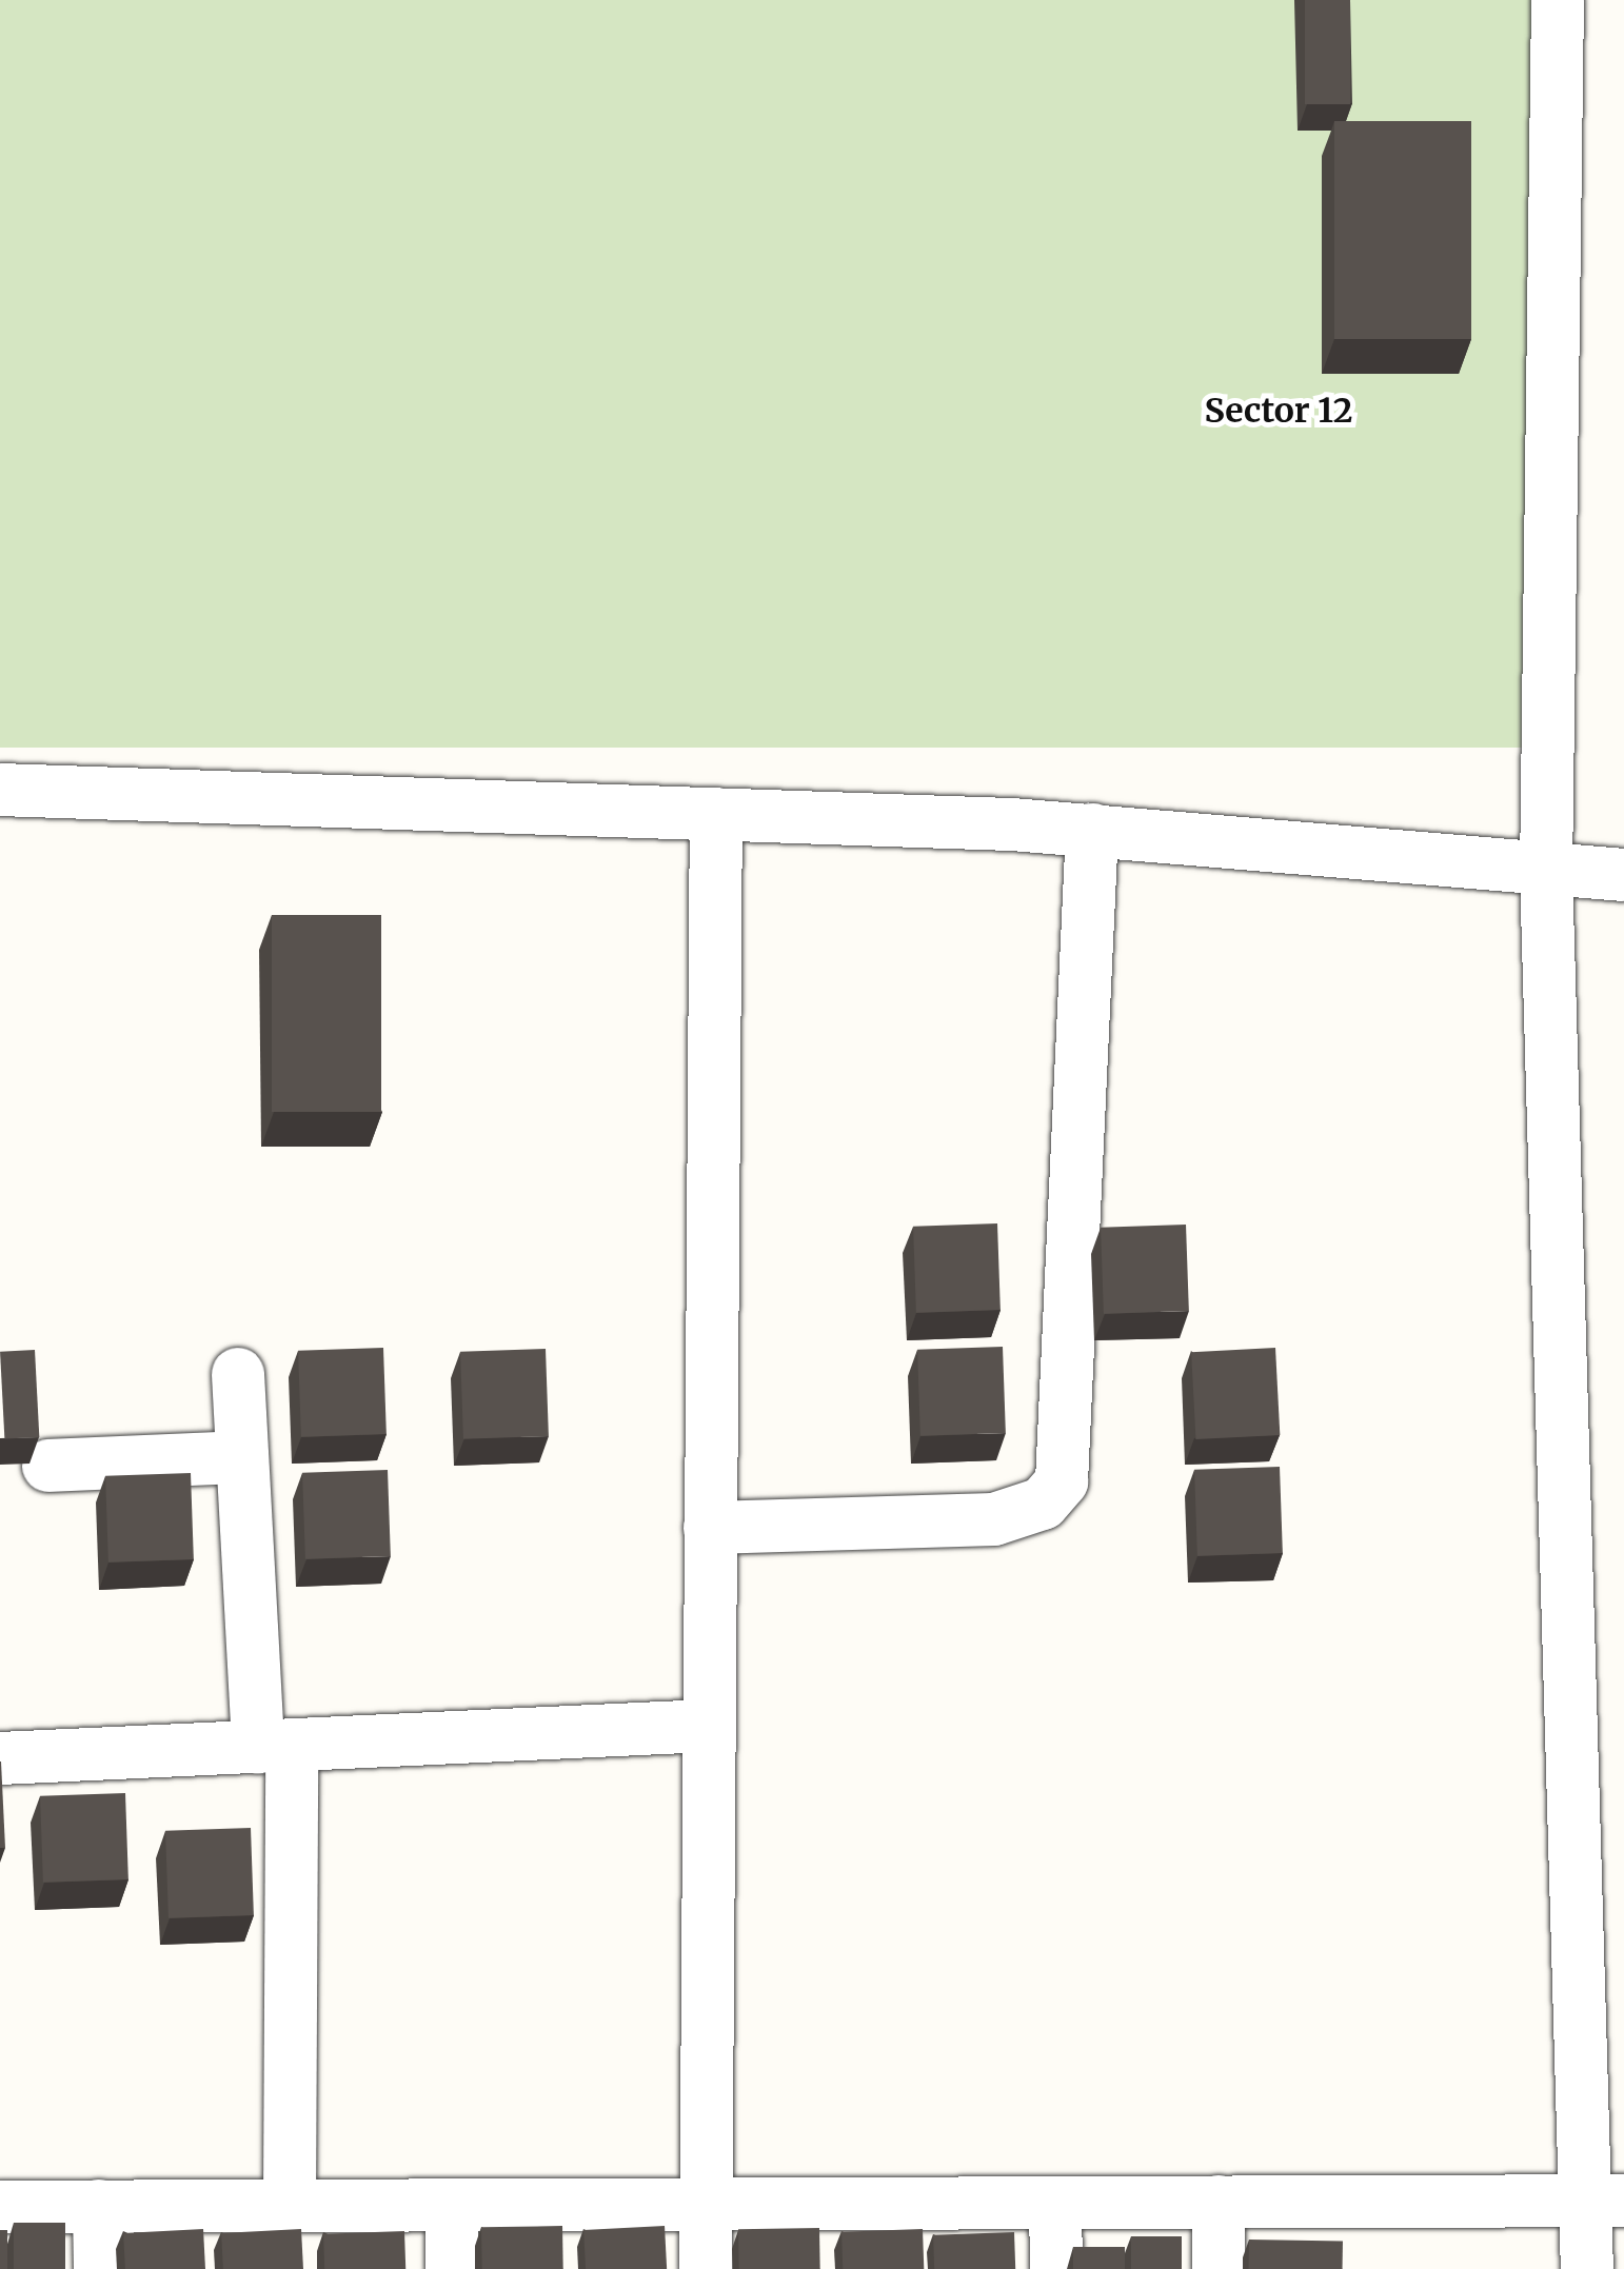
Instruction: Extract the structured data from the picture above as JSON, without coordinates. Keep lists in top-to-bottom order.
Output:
{
  "districts": ["Sector 12"]
}
